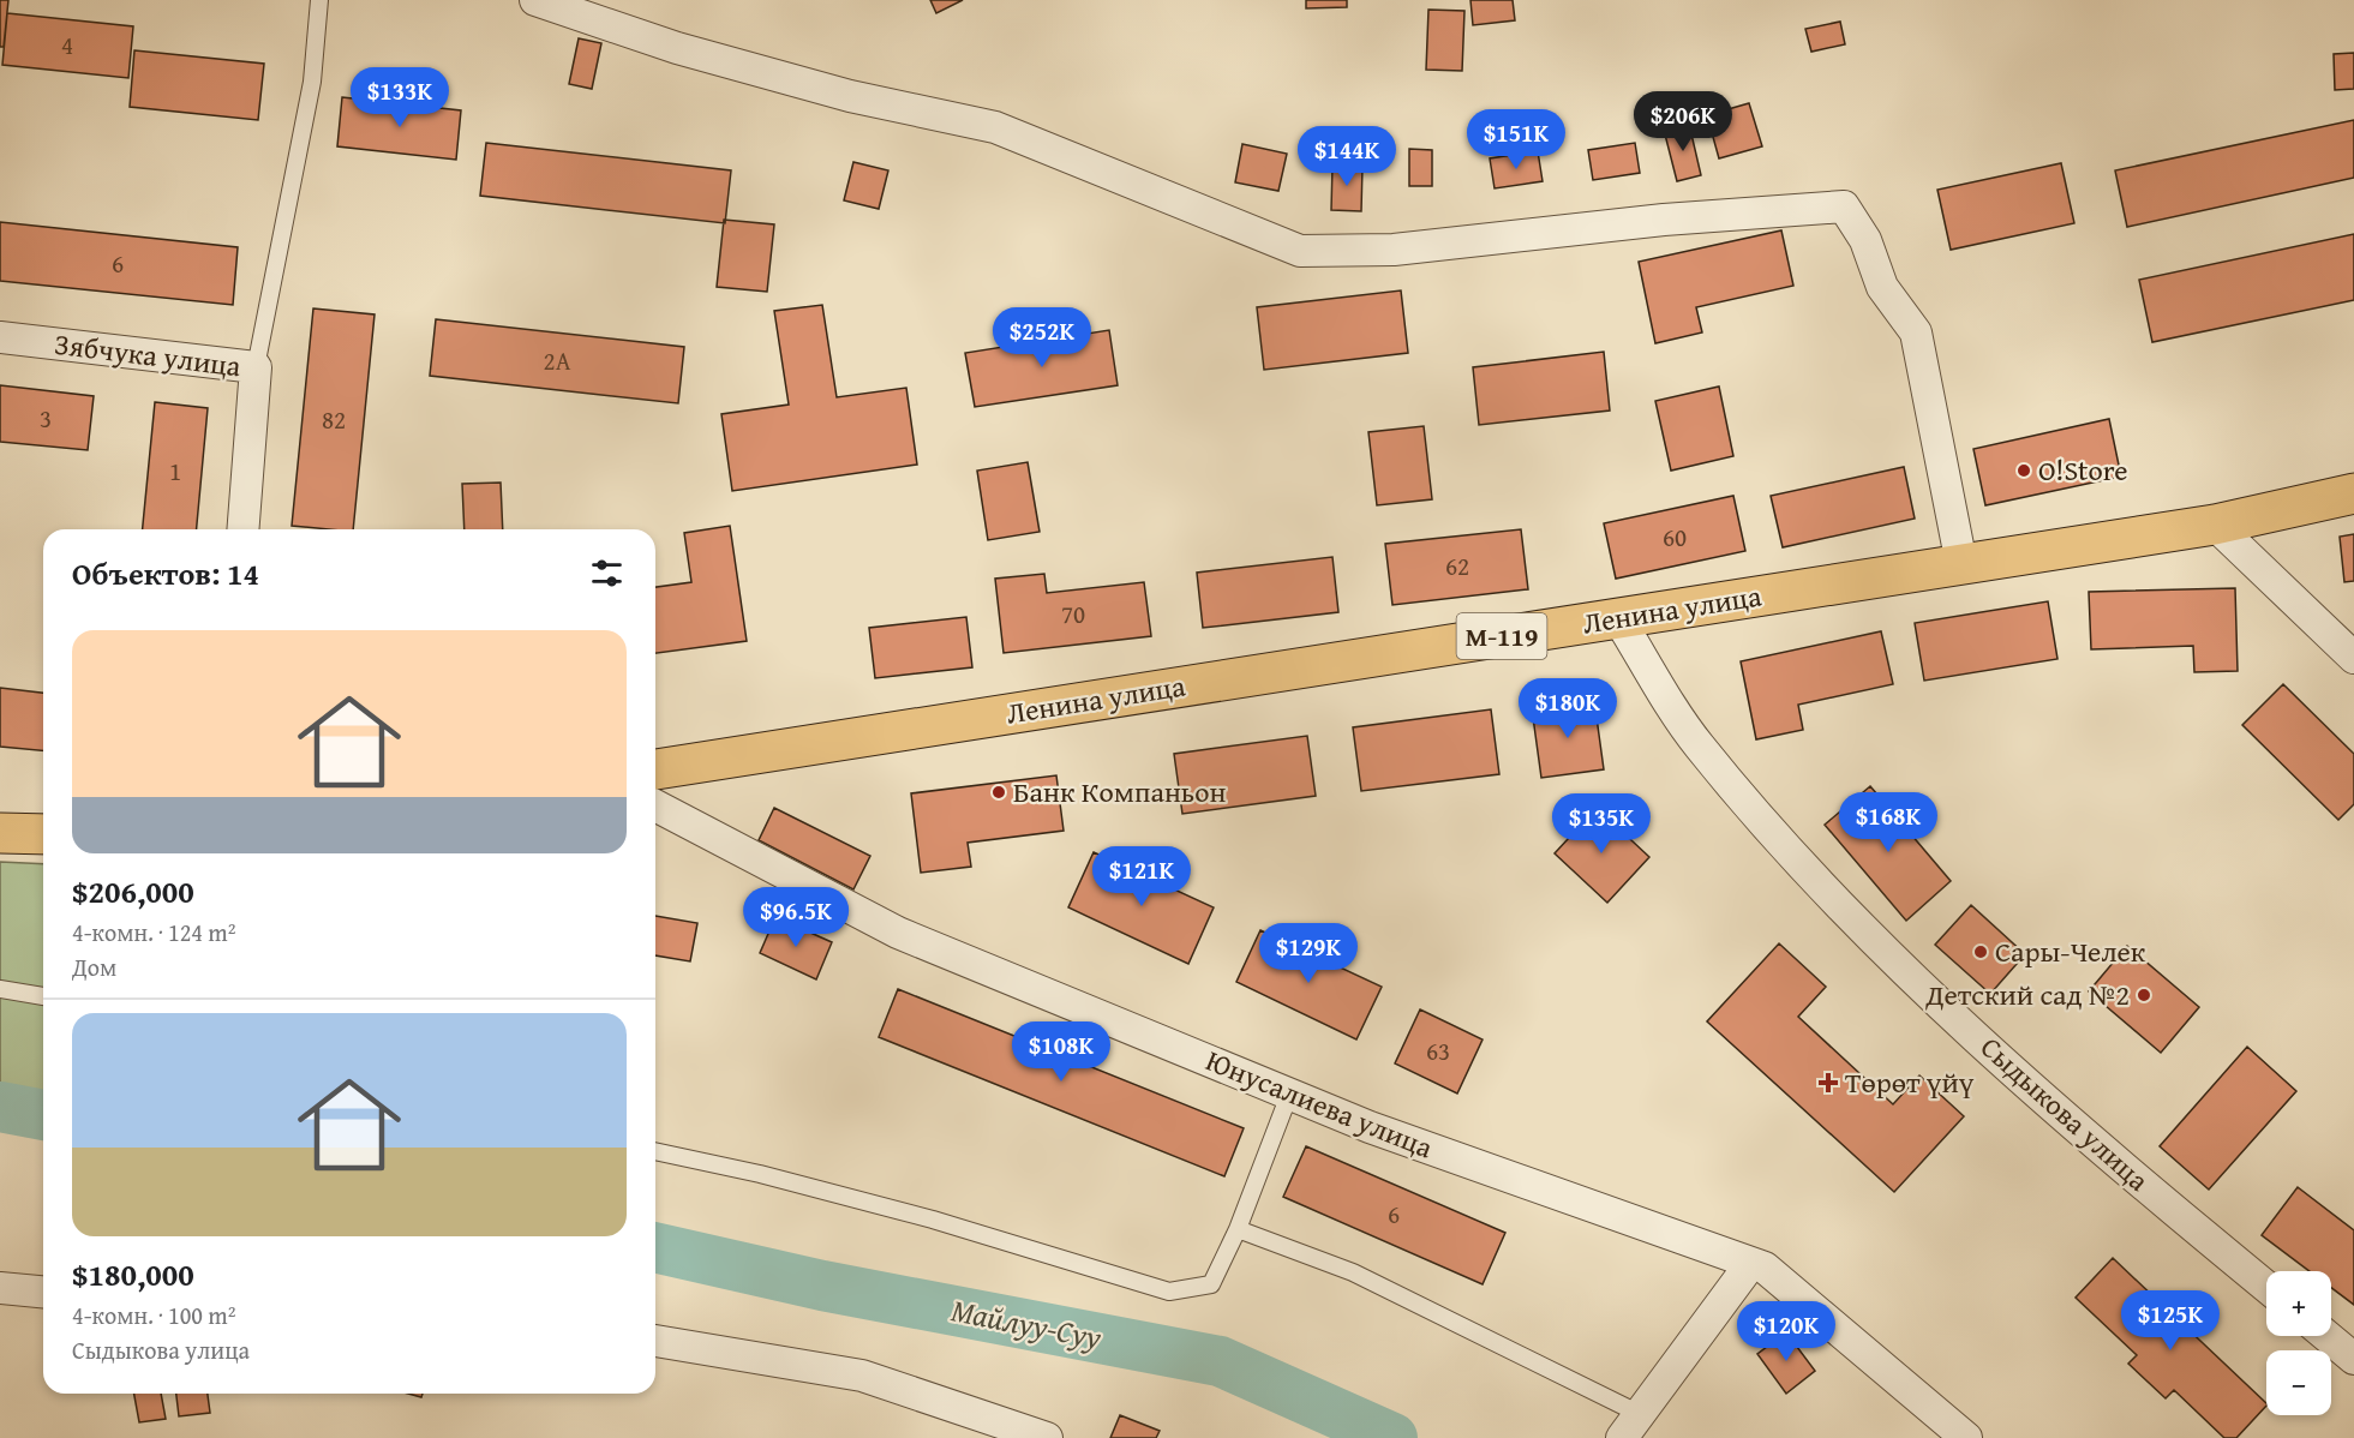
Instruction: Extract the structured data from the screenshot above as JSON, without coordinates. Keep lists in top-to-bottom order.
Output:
{
  "streets": {
    "main road": ["Ленина улица", "М-119"],
    "street": ["Зябчука улица", "Юнусалиева улица", "Сыдыкова улица"]
  },
  "crossings": [
    ["Ленина улица", "Сыдыкова улица"]
  ],
  "water": ["Майлуу-Суу"],
  "places": {
    "other": [
      "O!Store",
      "Банк Компаньон",
      "Сары-Челек",
      "Детский сад №2"
    ],
    "health": ["Төрөт үйү"]
  },
  "house_numbers": [
    "4",
    "6",
    "2А",
    "3",
    "82",
    "1",
    "60",
    "62",
    "70",
    "63",
    "6"
  ],
  "page": {
    "price": [
      "$133K",
      "$206K",
      "$151K",
      "$144K",
      "$252K",
      "$180K",
      "$168K",
      "$135K",
      "$121K",
      "$96.5K",
      "$129K",
      "$108K",
      "$125K",
      "$120K"
    ],
    "heading": "Объектов: 14",
    "list": [
      {
        "name": "$206,000",
        "note": "4-комн. · 124 m² · Дом"
      },
      {
        "name": "$180,000",
        "note": "4-комн. · 100 m² · Сыдыкова улица"
      }
    ],
    "map_buttons": ["+", "−"]
  }
}
